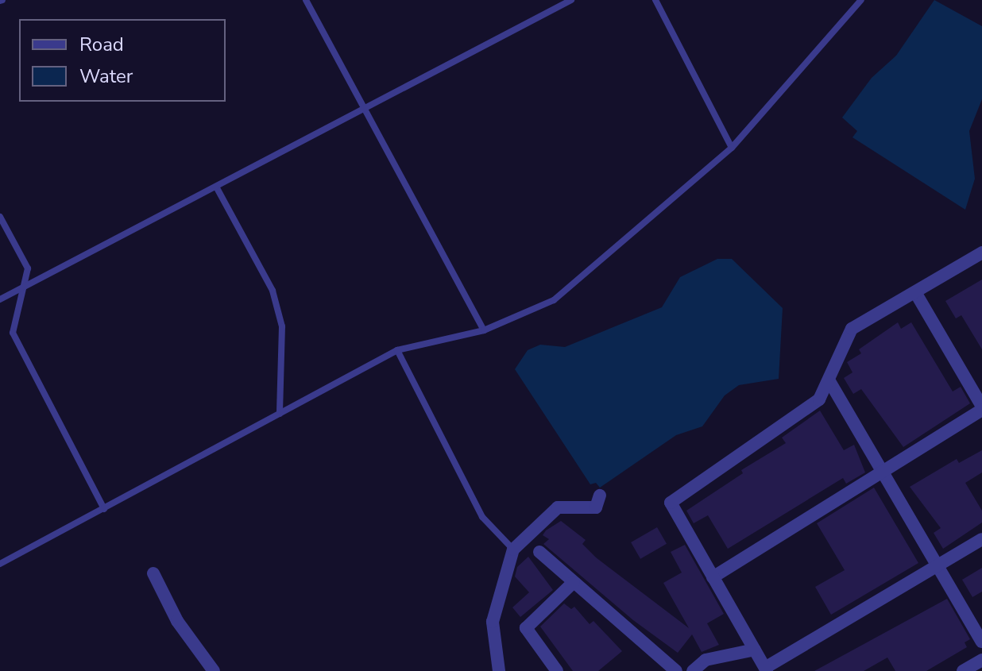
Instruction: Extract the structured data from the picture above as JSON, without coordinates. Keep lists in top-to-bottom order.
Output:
{
  "legend": ["Road", "Water"]
}
